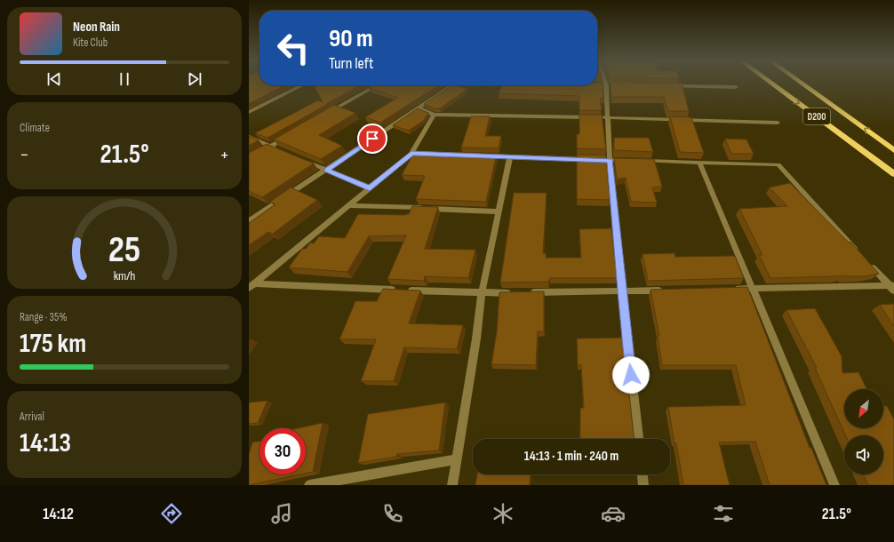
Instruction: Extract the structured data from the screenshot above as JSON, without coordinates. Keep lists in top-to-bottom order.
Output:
{
  "streets": {
    "highway": ["D200"]
  },
  "north": "bottom left",
  "page": {
    "turn": ["90 m", "Turn left"],
    "song": ["Neon Rain", "Kite Club"],
    "tile": [
      "Climate",
      ["Range · 35%", "175 km"],
      ["Arrival", "14:13"]
    ],
    "heat": ["−", "21.5°", "+"],
    "limit": "30",
    "trip": "14:13 · 1 min · 240 m",
    "tabs": ["14:12", "21.5°"],
    "gauge": ["25", "km/h"]
  }
}
